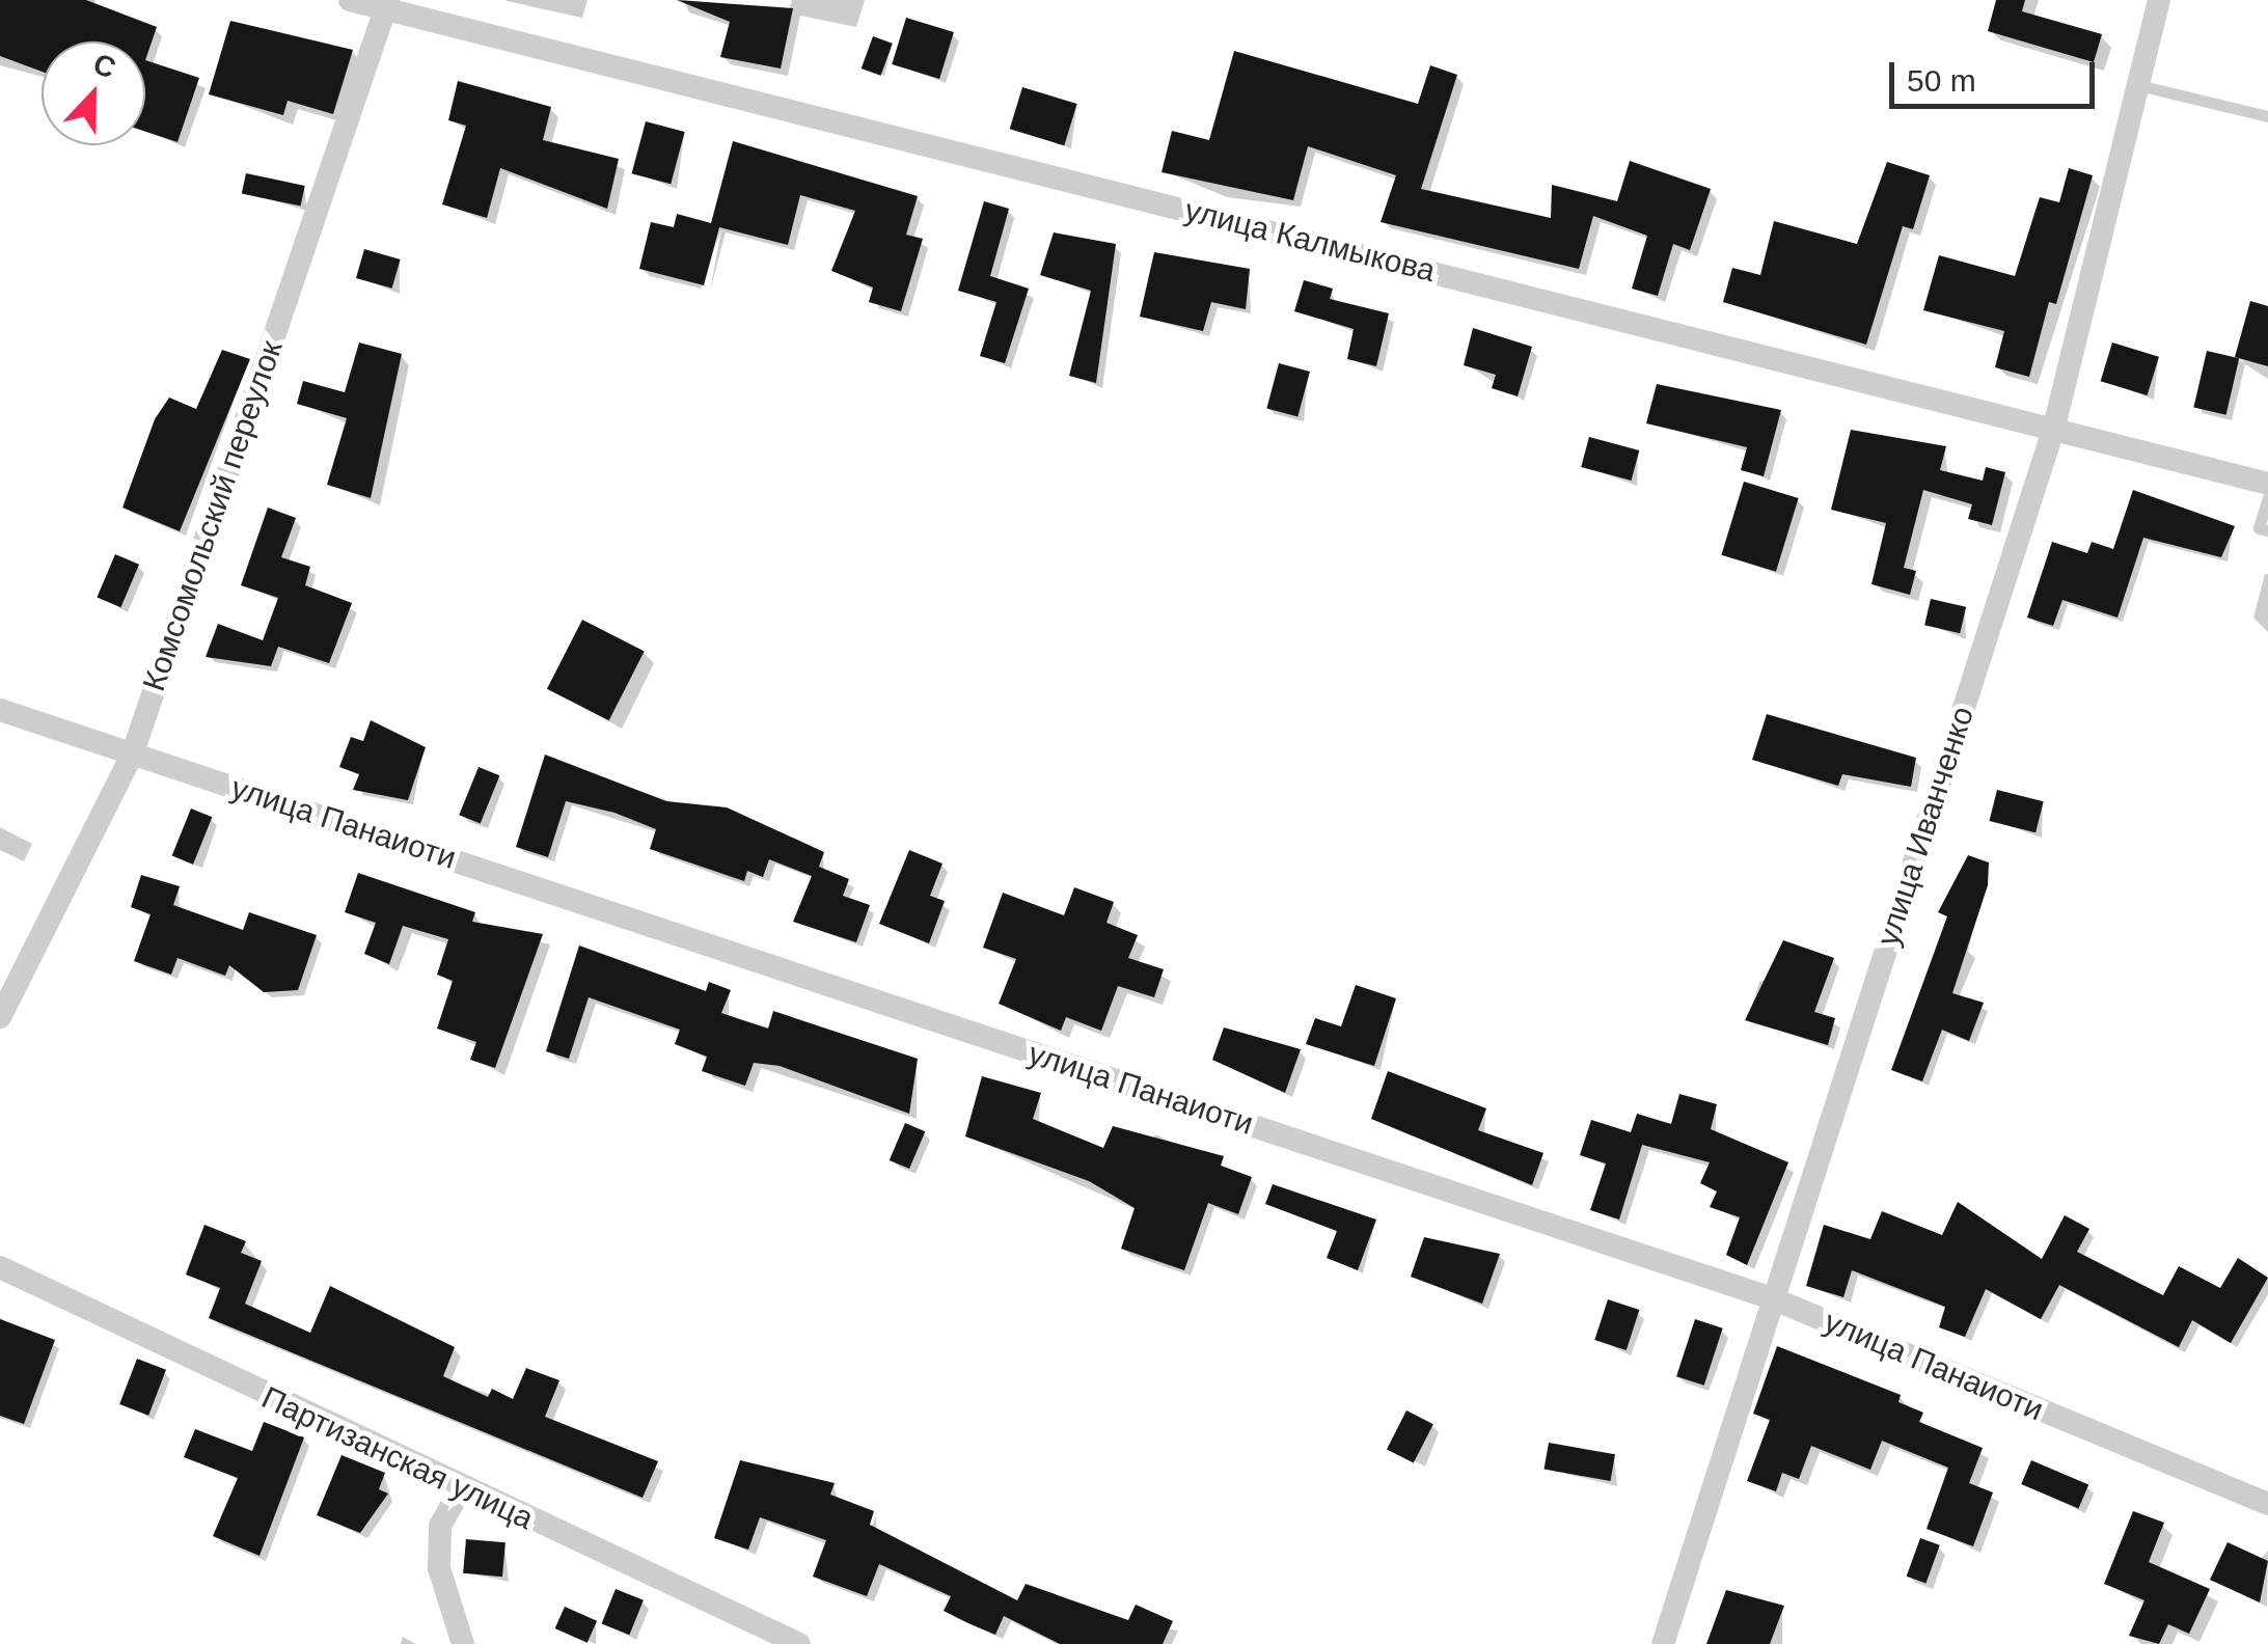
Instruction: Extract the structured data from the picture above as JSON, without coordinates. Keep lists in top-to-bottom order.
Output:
{
  "streets": {
    "street": [
      "улица Калмыкова",
      "Комсомольский переулок",
      "улица Панаиоти",
      "улица Иванченко",
      "Партизанская улица"
    ]
  },
  "crossings": [
    ["улица Калмыкова", "Комсомольский переулок"],
    ["улица Калмыкова", "улица Иванченко"],
    ["Комсомольский переулок", "улица Панаиоти"],
    ["улица Панаиоти", "улица Иванченко"]
  ],
  "scale_bar": "50 m",
  "north": "top"
}
